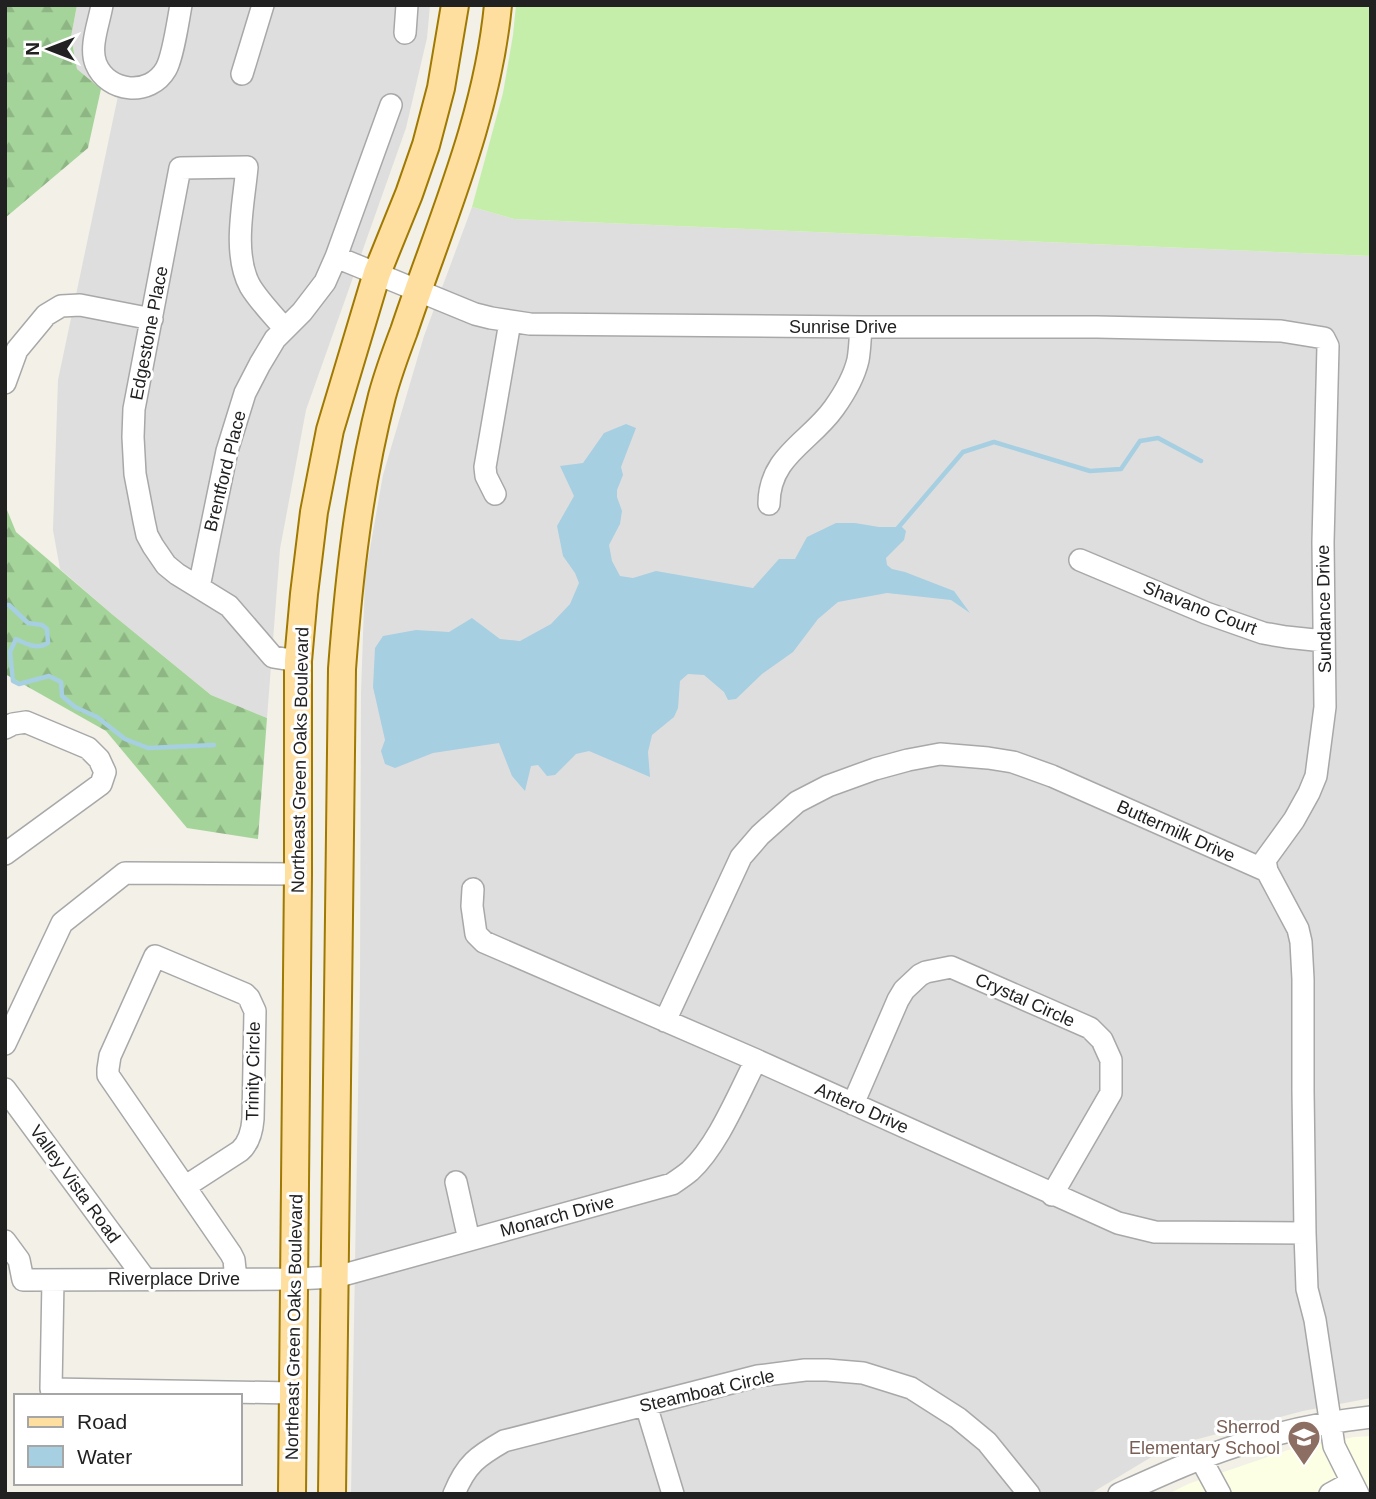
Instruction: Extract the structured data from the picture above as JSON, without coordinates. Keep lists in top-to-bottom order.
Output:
{
  "streets": {
    "main road": ["Northeast Green Oaks Boulevard"],
    "street": [
      "Sunrise Drive",
      "Edgestone Place",
      "Brentford Place",
      "Shavano Court",
      "Sundance Drive",
      "Buttermilk Drive",
      "Crystal Circle",
      "Trinity Circle",
      "Antero Drive",
      "Valley Vista Road",
      "Monarch Drive",
      "Riverplace Drive",
      "Steamboat Circle"
    ]
  },
  "crossings": [
    ["Sunrise Drive", "Sundance Drive"],
    ["Sunrise Drive", "Northeast Green Oaks Boulevard"],
    ["Edgestone Place", "Brentford Place"],
    ["Edgestone Place", "Northeast Green Oaks Boulevard"],
    ["Shavano Court", "Sundance Drive"],
    ["Sundance Drive", "Buttermilk Drive"],
    ["Northeast Green Oaks Boulevard", "Monarch Drive"],
    ["Northeast Green Oaks Boulevard", "Riverplace Drive"],
    ["Buttermilk Drive", "Antero Drive"],
    ["Crystal Circle", "Antero Drive"],
    ["Trinity Circle", "Riverplace Drive"],
    ["Antero Drive", "Monarch Drive"],
    ["Valley Vista Road", "Riverplace Drive"],
    ["Monarch Drive", "Riverplace Drive"]
  ],
  "places": {
    "school or university": ["Sherrod Elementary School"]
  },
  "legend": ["Road", "Water"],
  "north": "left"
}
